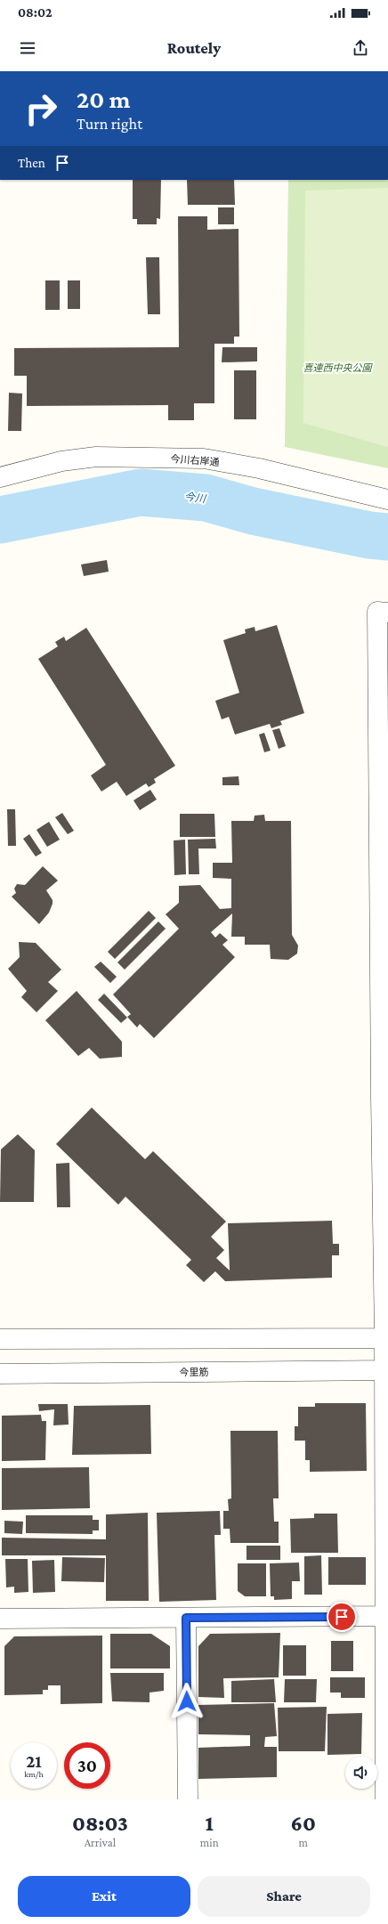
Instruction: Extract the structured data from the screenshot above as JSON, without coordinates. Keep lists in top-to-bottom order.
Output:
{
  "streets": {
    "street": ["今川右岸通", "今里筋"]
  },
  "water": ["今川"],
  "parks": ["喜連西中央公園"],
  "page": {
    "status": "08:02",
    "header": "Routely",
    "turn": ["20 m", "Turn right"],
    "then": "Then",
    "speed": "21 km/h",
    "limit": "30",
    "eta": [
      "08:03",
      "Arrival",
      "1",
      "min",
      "60",
      "m"
    ],
    "buttons": ["Exit", "Share"]
  }
}
